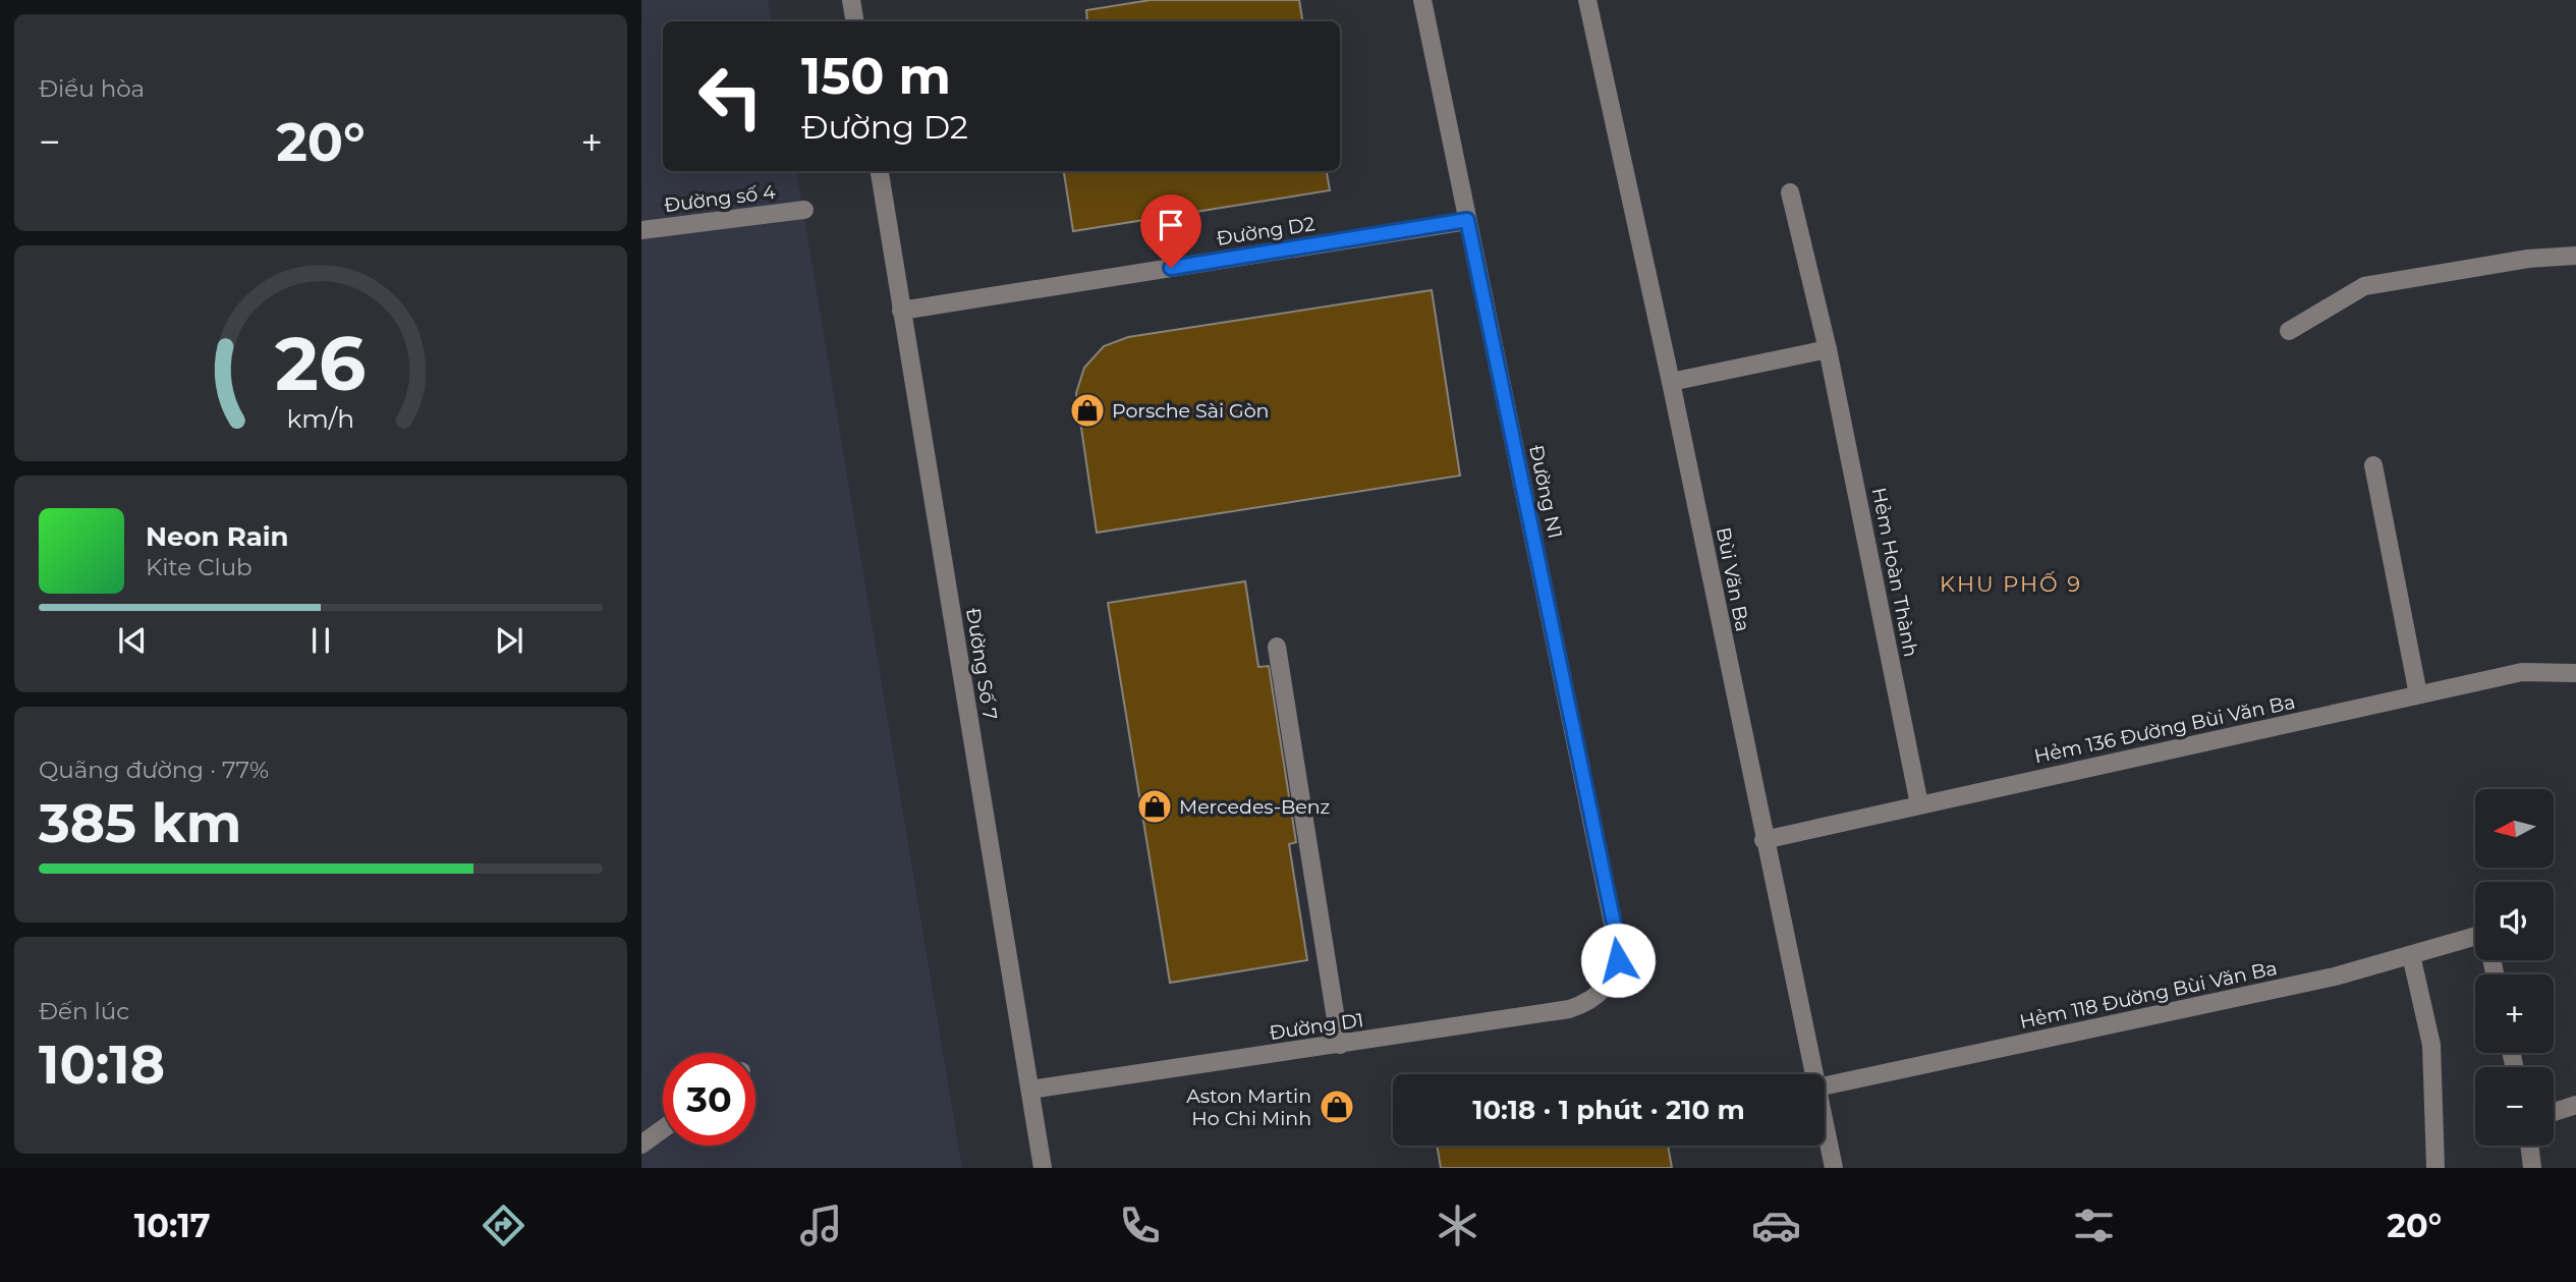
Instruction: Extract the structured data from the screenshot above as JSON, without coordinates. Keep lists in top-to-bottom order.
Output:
{
  "streets": {
    "street": [
      "Đường số 4",
      "Đường D2",
      "Đường N1",
      "Hẻm Hoàn Thành",
      "Bùi Văn Ba",
      "Đường Số 7",
      "Hẻm 136 Đường Bùi Văn Ba",
      "Hẻm 118 Đường Bùi Văn Ba",
      "Đường D1"
    ]
  },
  "crossings": [
    ["Đường D2", "Đường N1"],
    ["Đường D2", "Đường Số 7"],
    ["Đường N1", "Đường D1"],
    ["Hẻm Hoàn Thành", "Hẻm 136 Đường Bùi Văn Ba"],
    ["Bùi Văn Ba", "Hẻm 136 Đường Bùi Văn Ba"],
    ["Đường Số 7", "Đường D1"]
  ],
  "districts": ["KHU PHỐ 9"],
  "places": {
    "shop": ["Porsche Sài Gòn", "Mercedes-Benz", "Aston Martin Ho Chi Minh"]
  },
  "north": "left",
  "page": {
    "tile": [
      "Điều hòa",
      ["Quãng đường · 77%", "385 km"],
      ["Đến lúc", "10:18"]
    ],
    "turn": ["150 m", "Đường D2"],
    "heat": ["−", "20°", "+"],
    "song": ["Neon Rain", "Kite Club"],
    "map_buttons": ["+", "−"],
    "limit": "30",
    "trip": "10:18 · 1 phút · 210 m",
    "tabs": ["10:17", "20°"],
    "gauge": ["26", "km/h"]
  }
}
